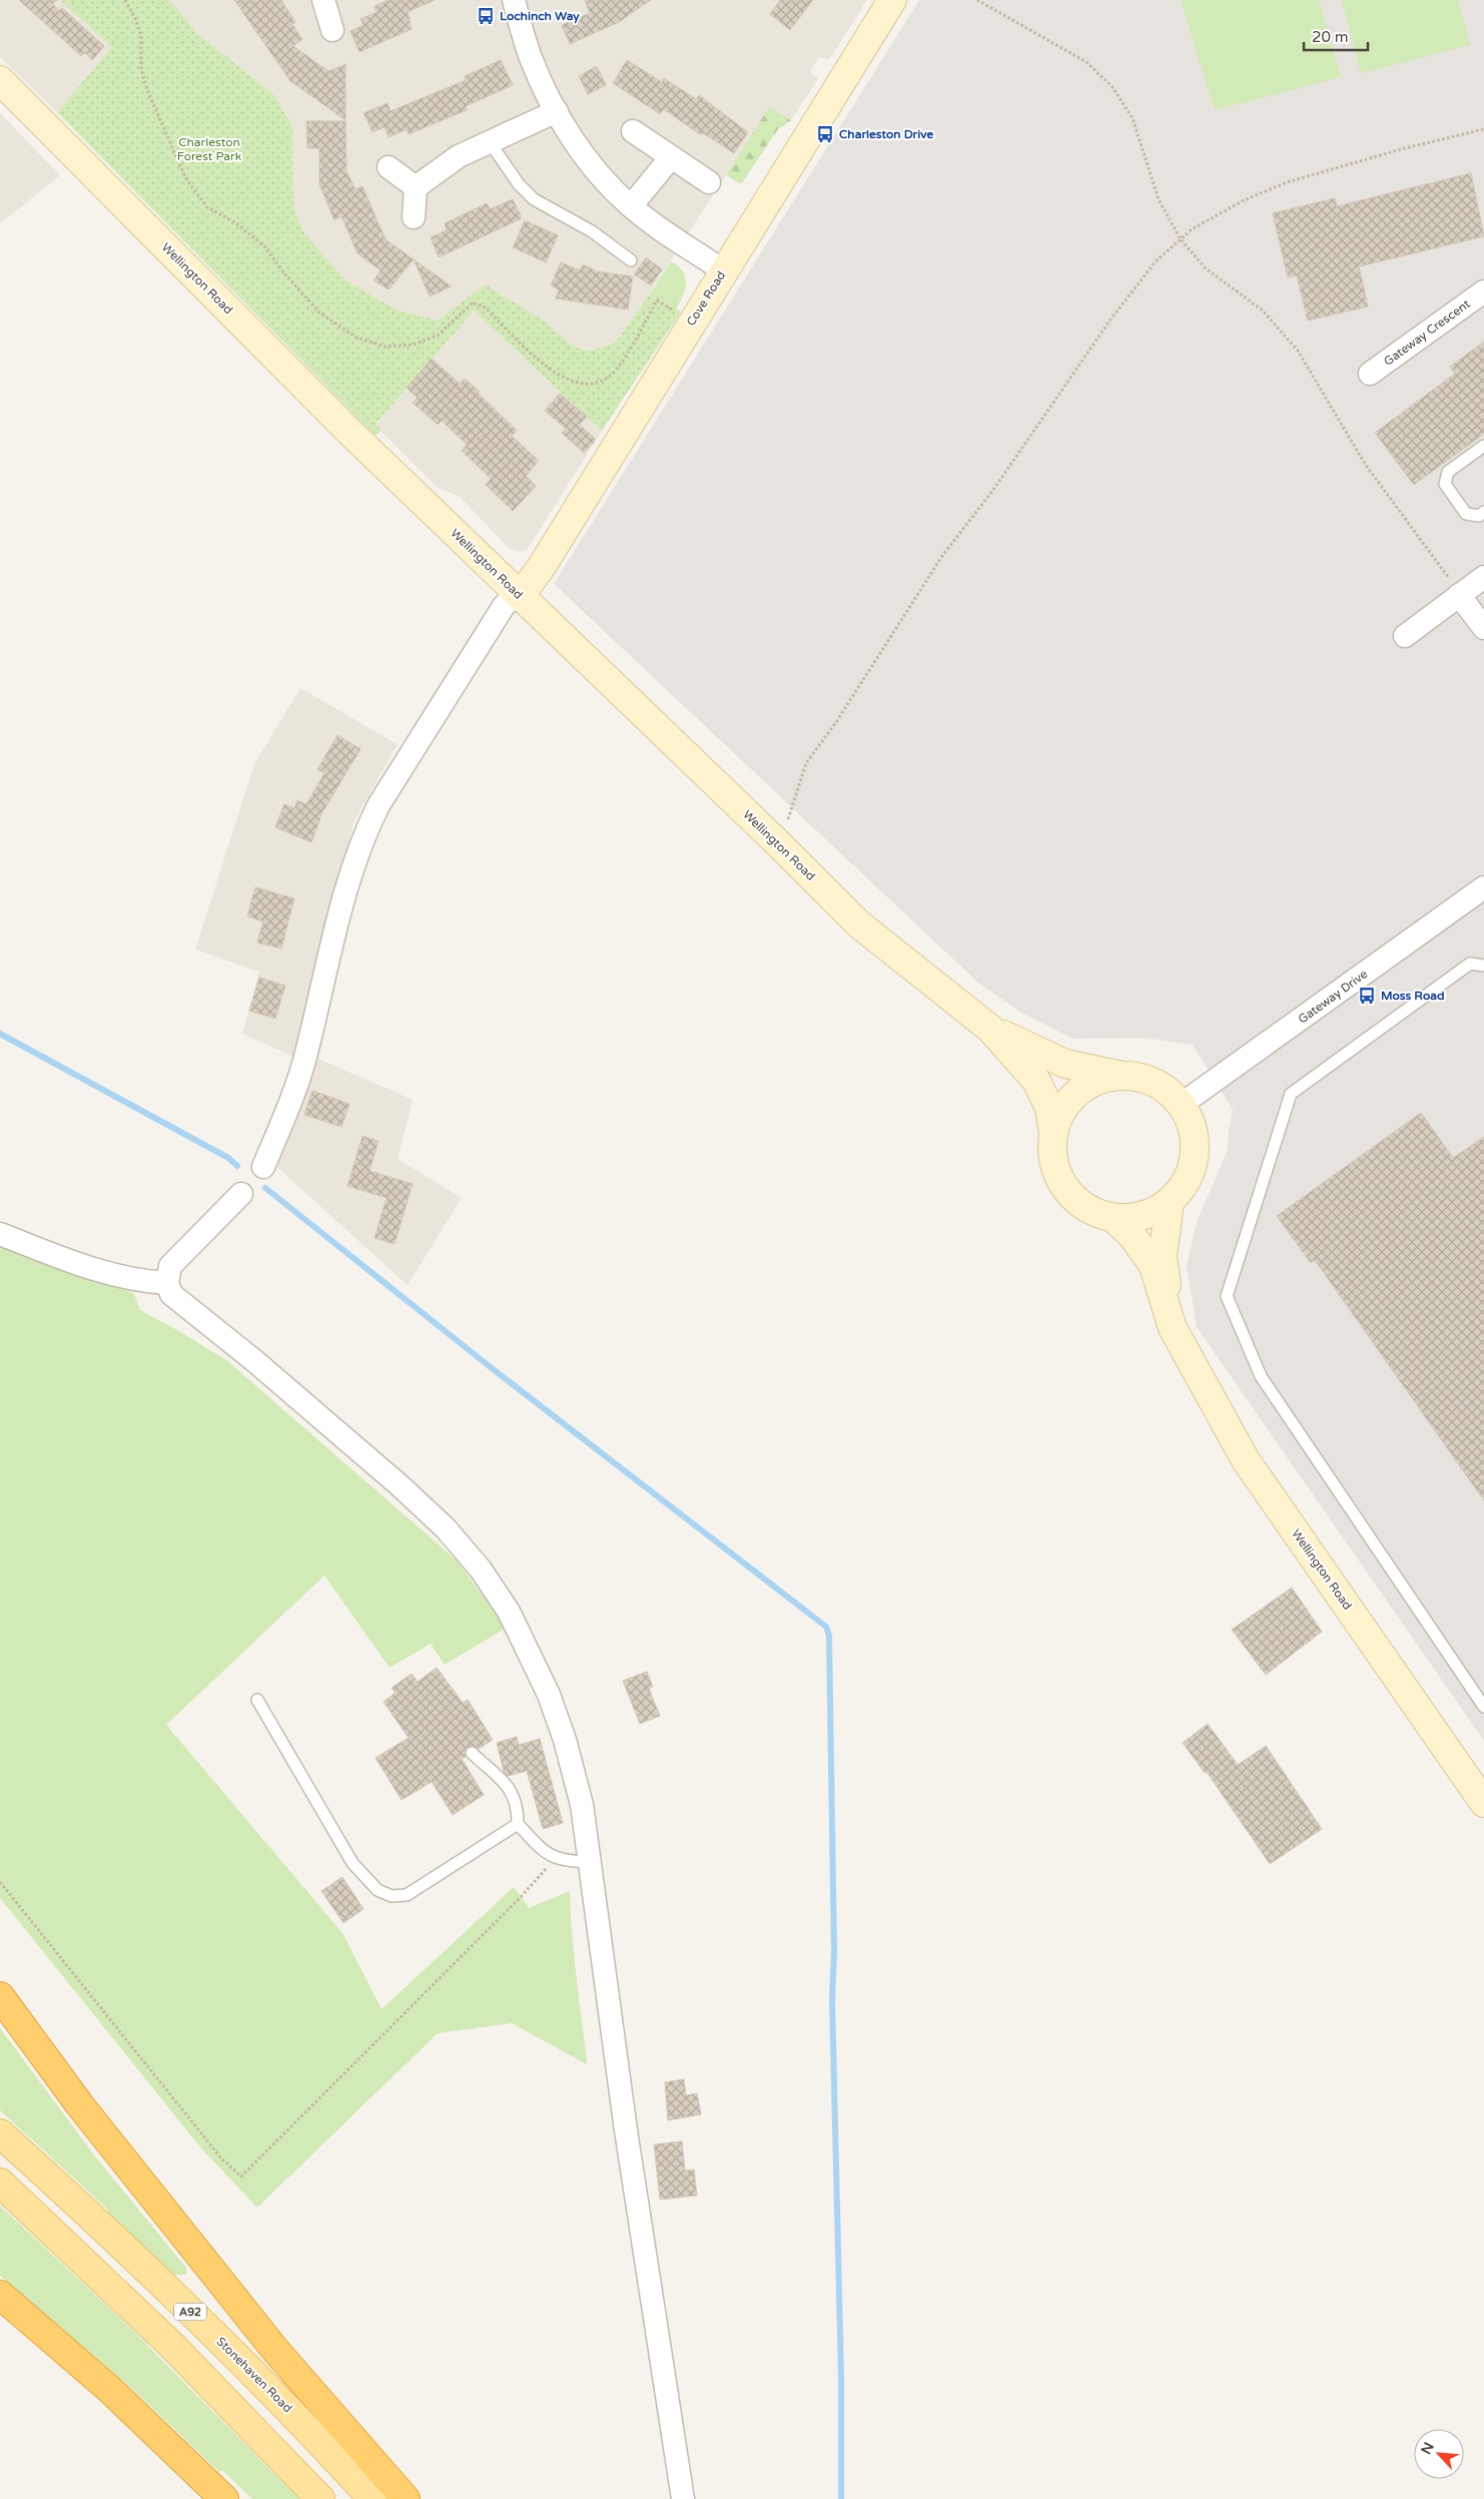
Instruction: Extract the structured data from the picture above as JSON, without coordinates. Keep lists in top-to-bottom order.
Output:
{
  "streets": {
    "main road": ["A92", "Stonehaven Road"],
    "street": [
      "Wellington Road",
      "Cove Road",
      "Gateway Crescent",
      "Gateway Drive"
    ]
  },
  "crossings": [
    ["Wellington Road", "Cove Road"],
    ["Wellington Road", "Gateway Drive"]
  ],
  "parks": ["Charleston Forest Park"],
  "places": {
    "bus stop": ["Lochinch Way", "Charleston Drive", "Moss Road"]
  },
  "scale_bar": "20 m",
  "north": "top left"
}
